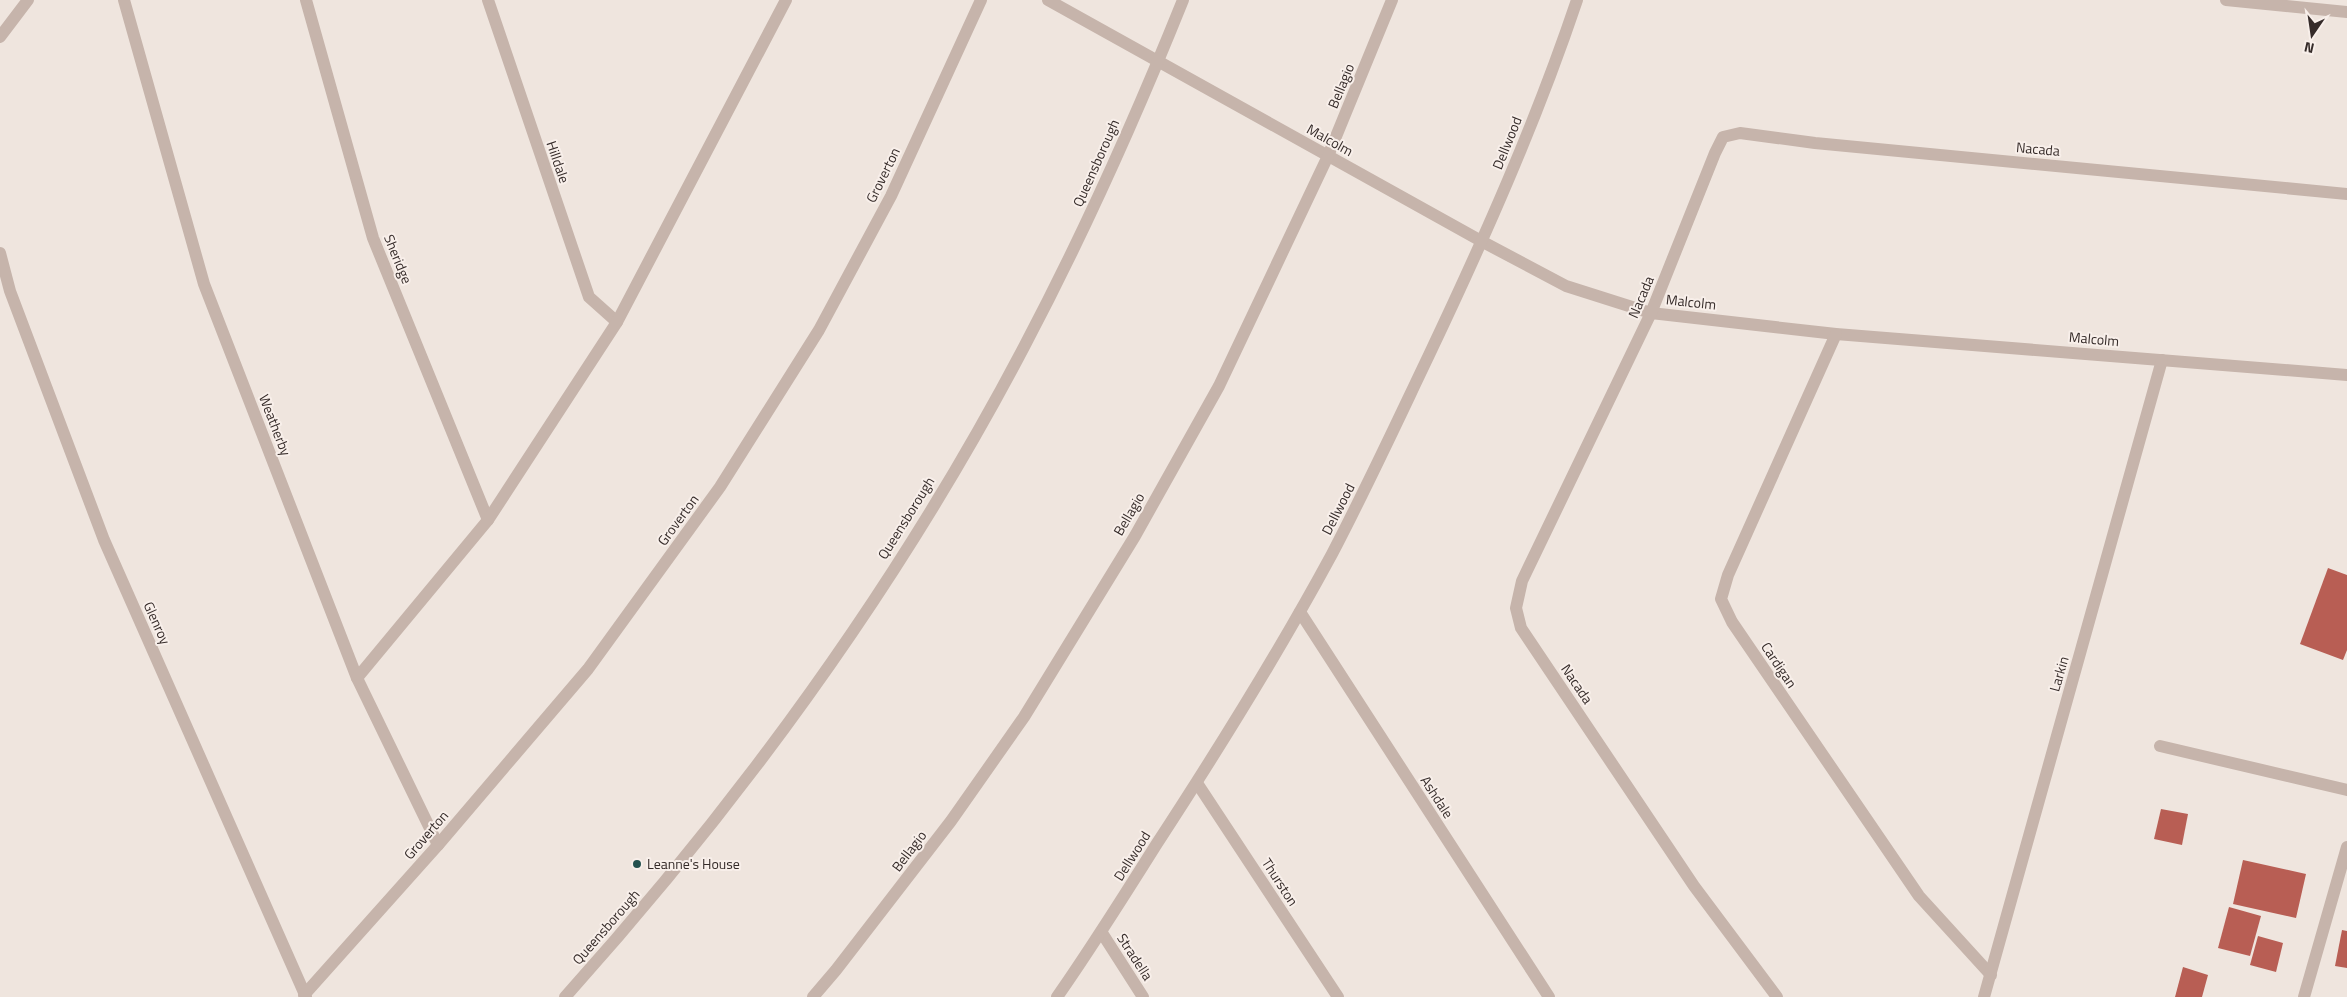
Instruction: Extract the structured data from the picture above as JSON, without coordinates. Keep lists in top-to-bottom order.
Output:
{
  "streets": {
    "street": [
      "Bellagio",
      "Malcolm",
      "Dellwood",
      "Nacada",
      "Hilldale",
      "Queensborough",
      "Groverton",
      "Sheridge",
      "Weatherby",
      "Glenroy",
      "Cardigan",
      "Larkin",
      "Ashdale",
      "Thurston",
      "Stradella"
    ]
  },
  "crossings": [
    ["Bellagio", "Malcolm"],
    ["Malcolm", "Dellwood"],
    ["Malcolm", "Nacada"],
    ["Malcolm", "Queensborough"],
    ["Malcolm", "Cardigan"],
    ["Malcolm", "Larkin"],
    ["Dellwood", "Ashdale"],
    ["Dellwood", "Thurston"],
    ["Dellwood", "Stradella"],
    ["Groverton", "Weatherby"],
    ["Groverton", "Glenroy"],
    ["Cardigan", "Larkin"]
  ],
  "places": ["Leanne's House"],
  "north": "bottom"
}
